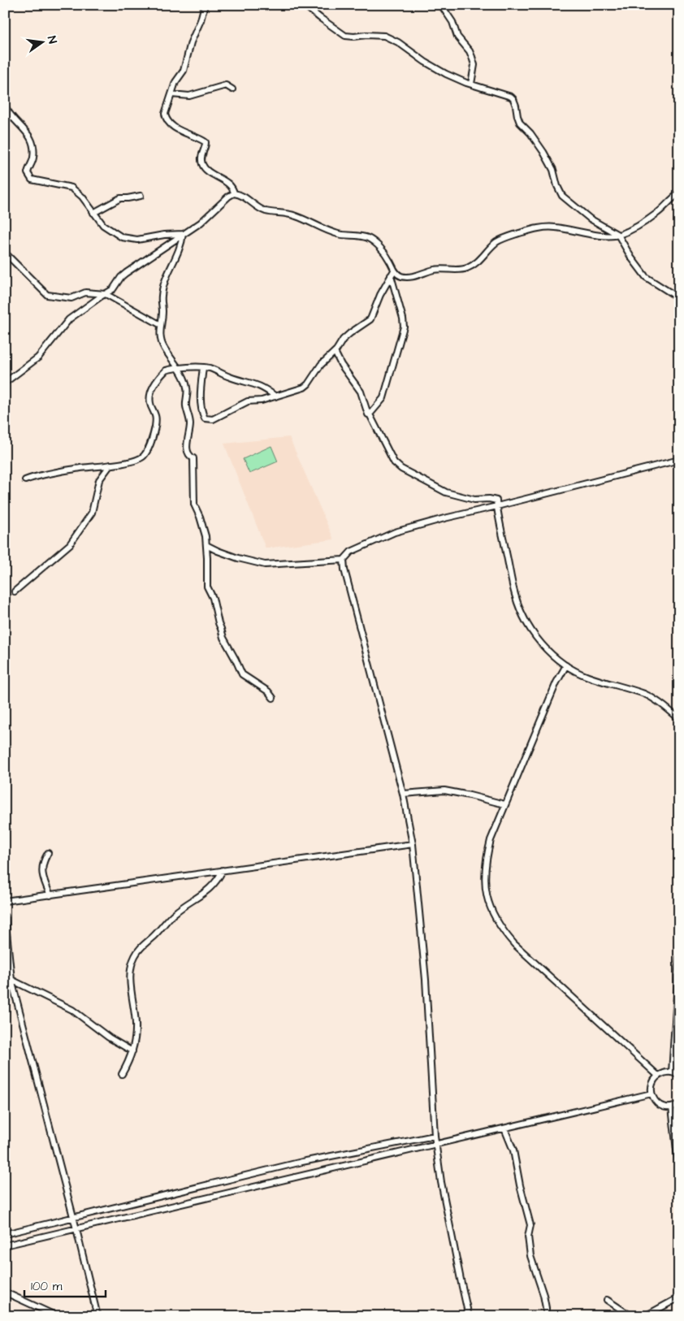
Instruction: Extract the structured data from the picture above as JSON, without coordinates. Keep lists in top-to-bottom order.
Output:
{
  "scale_bar": "100 m",
  "north": "right"
}
